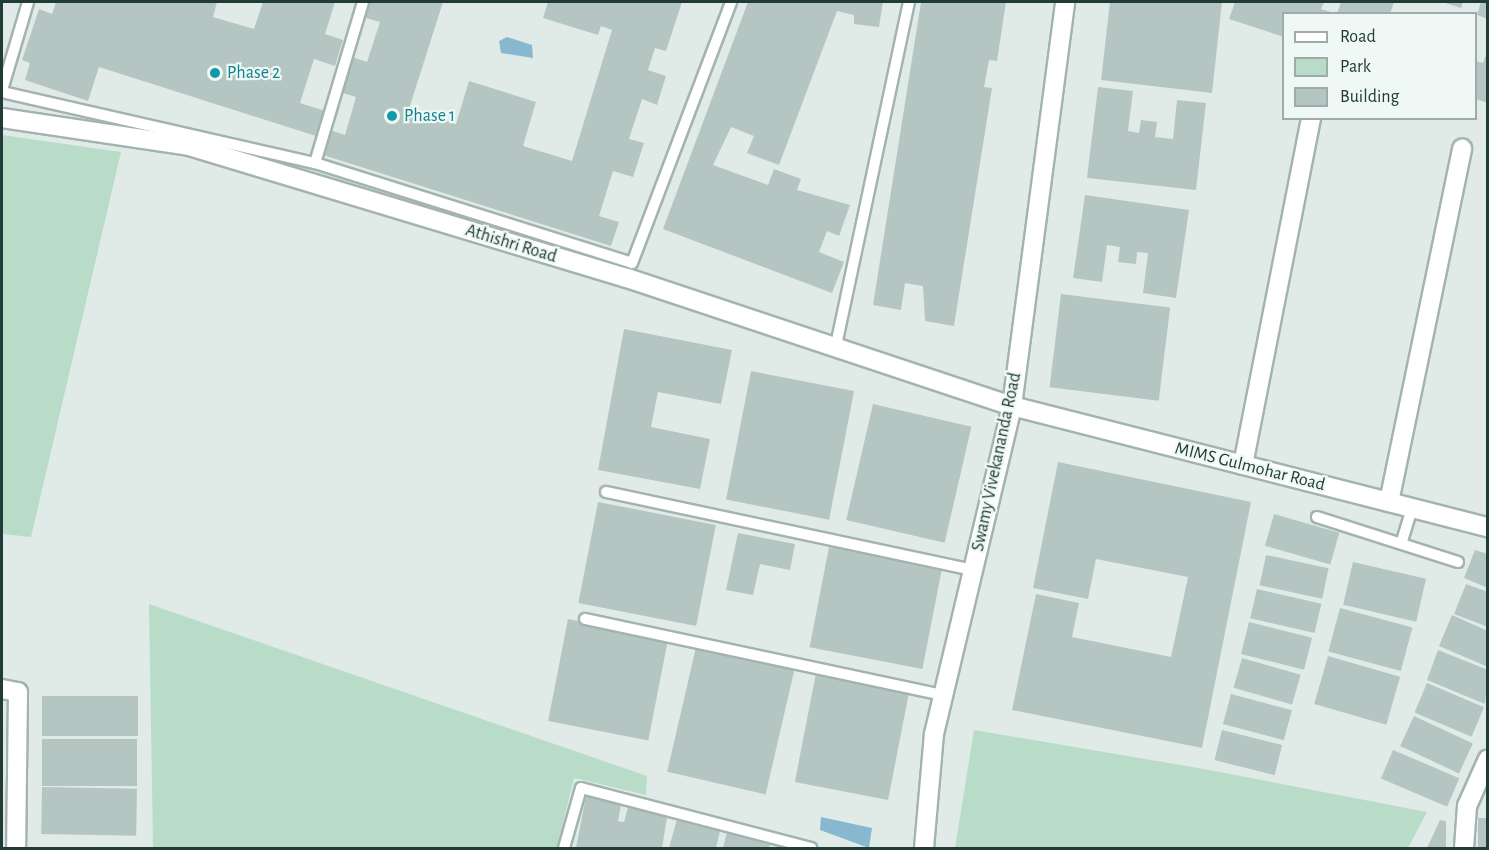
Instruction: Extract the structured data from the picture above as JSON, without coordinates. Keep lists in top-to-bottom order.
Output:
{
  "streets": {
    "street": ["Athishri Road", "Swamy Vivekananda Road", "MIMS Gulmohar Road"]
  },
  "crossings": [
    ["Athishri Road", "Swamy Vivekananda Road"],
    ["Athishri Road", "MIMS Gulmohar Road"],
    ["Swamy Vivekananda Road", "MIMS Gulmohar Road"]
  ],
  "places": ["Phase 2", "Phase 1"],
  "legend": ["Road", "Park", "Building"]
}
